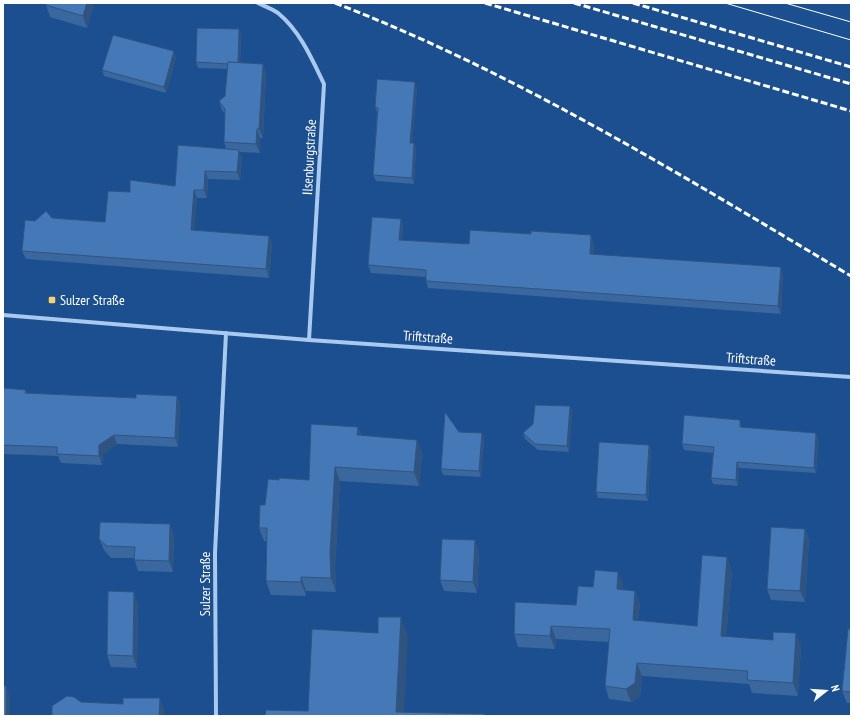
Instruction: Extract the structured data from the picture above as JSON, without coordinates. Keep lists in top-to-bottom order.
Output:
{
  "streets": {
    "street": ["Ilsenburgstraße", "Triftstraße", "Sulzer Straße"]
  },
  "crossings": [
    ["Ilsenburgstraße", "Triftstraße"],
    ["Triftstraße", "Sulzer Straße"]
  ],
  "places": {
    "transit": ["Sulzer Straße"]
  },
  "north": "right"
}
